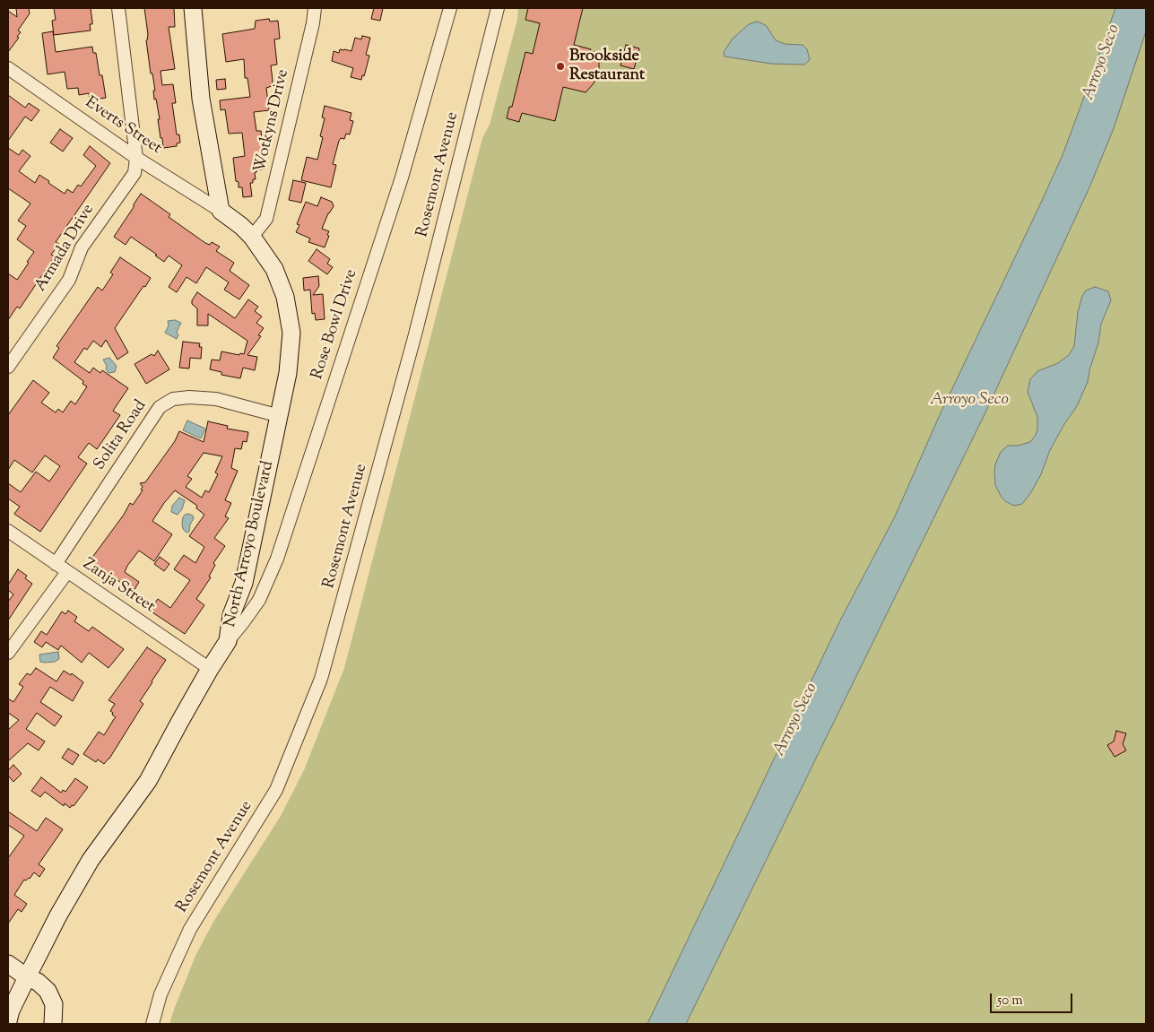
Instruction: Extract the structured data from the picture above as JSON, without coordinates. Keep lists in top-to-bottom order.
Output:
{
  "streets": {
    "street": [
      "Wotkyns Drive",
      "Everts Street",
      "Rosemont Avenue",
      "Armada Drive",
      "Rose Bowl Drive",
      "Solita Road",
      "North Arroyo Boulevard",
      "Zanja Street"
    ]
  },
  "crossings": [
    ["Wotkyns Drive", "North Arroyo Boulevard"],
    ["Everts Street", "Armada Drive"],
    ["Everts Street", "North Arroyo Boulevard"],
    ["Rose Bowl Drive", "North Arroyo Boulevard"],
    ["Solita Road", "North Arroyo Boulevard"],
    ["Solita Road", "Zanja Street"],
    ["North Arroyo Boulevard", "Zanja Street"]
  ],
  "water": ["Arroyo Seco"],
  "places": ["Brookside Restaurant"],
  "scale_bar": "50 m"
}
